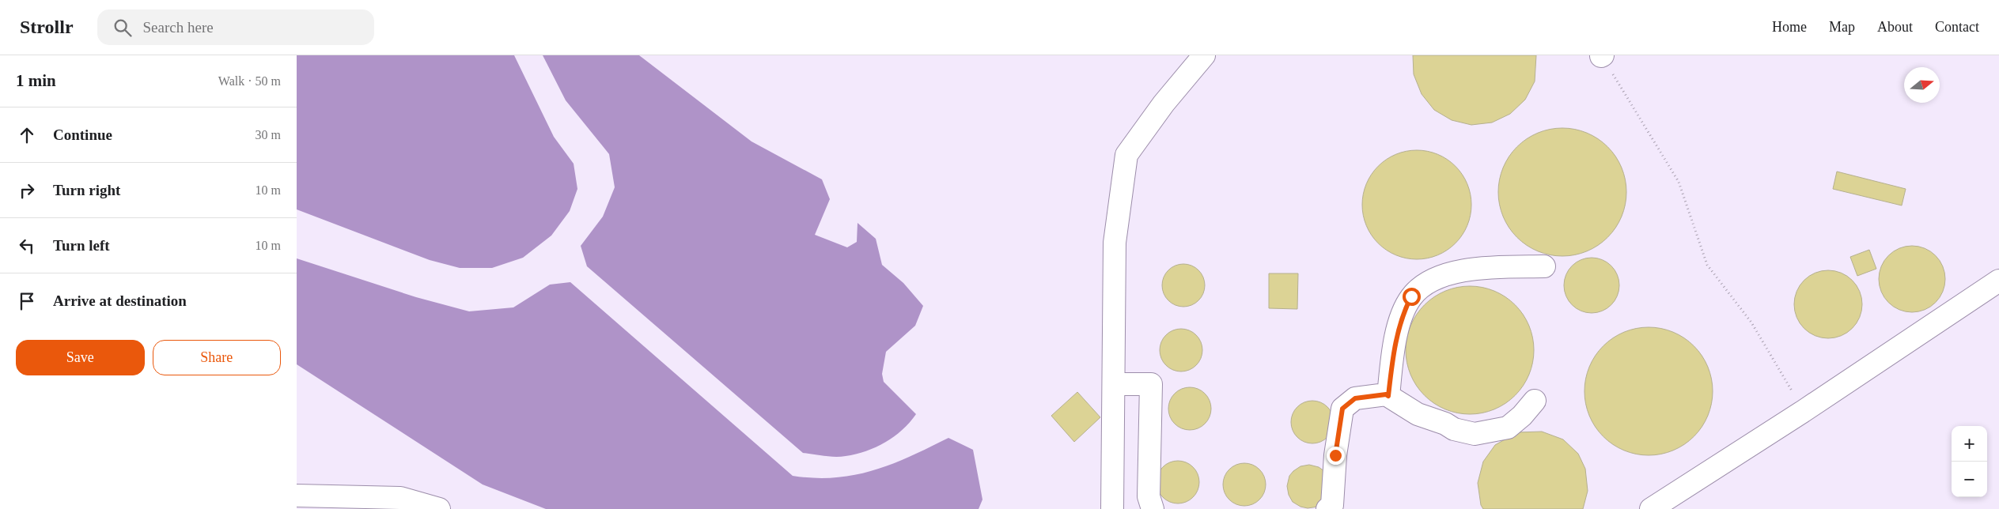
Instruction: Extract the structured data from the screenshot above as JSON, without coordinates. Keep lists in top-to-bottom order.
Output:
{
  "north": "right",
  "page": {
    "header": "Strollr",
    "search": "Search here",
    "nav": [
      "Home",
      "Map",
      "About",
      "Contact"
    ],
    "heading": ["1 min", "Walk · 50 m"],
    "list": [
      ["Continue", "30 m"],
      ["Turn right", "10 m"],
      ["Turn left", "10 m"],
      "Arrive at destination"
    ],
    "buttons": ["Save", "Share"],
    "map_buttons": ["+", "−"]
  }
}
